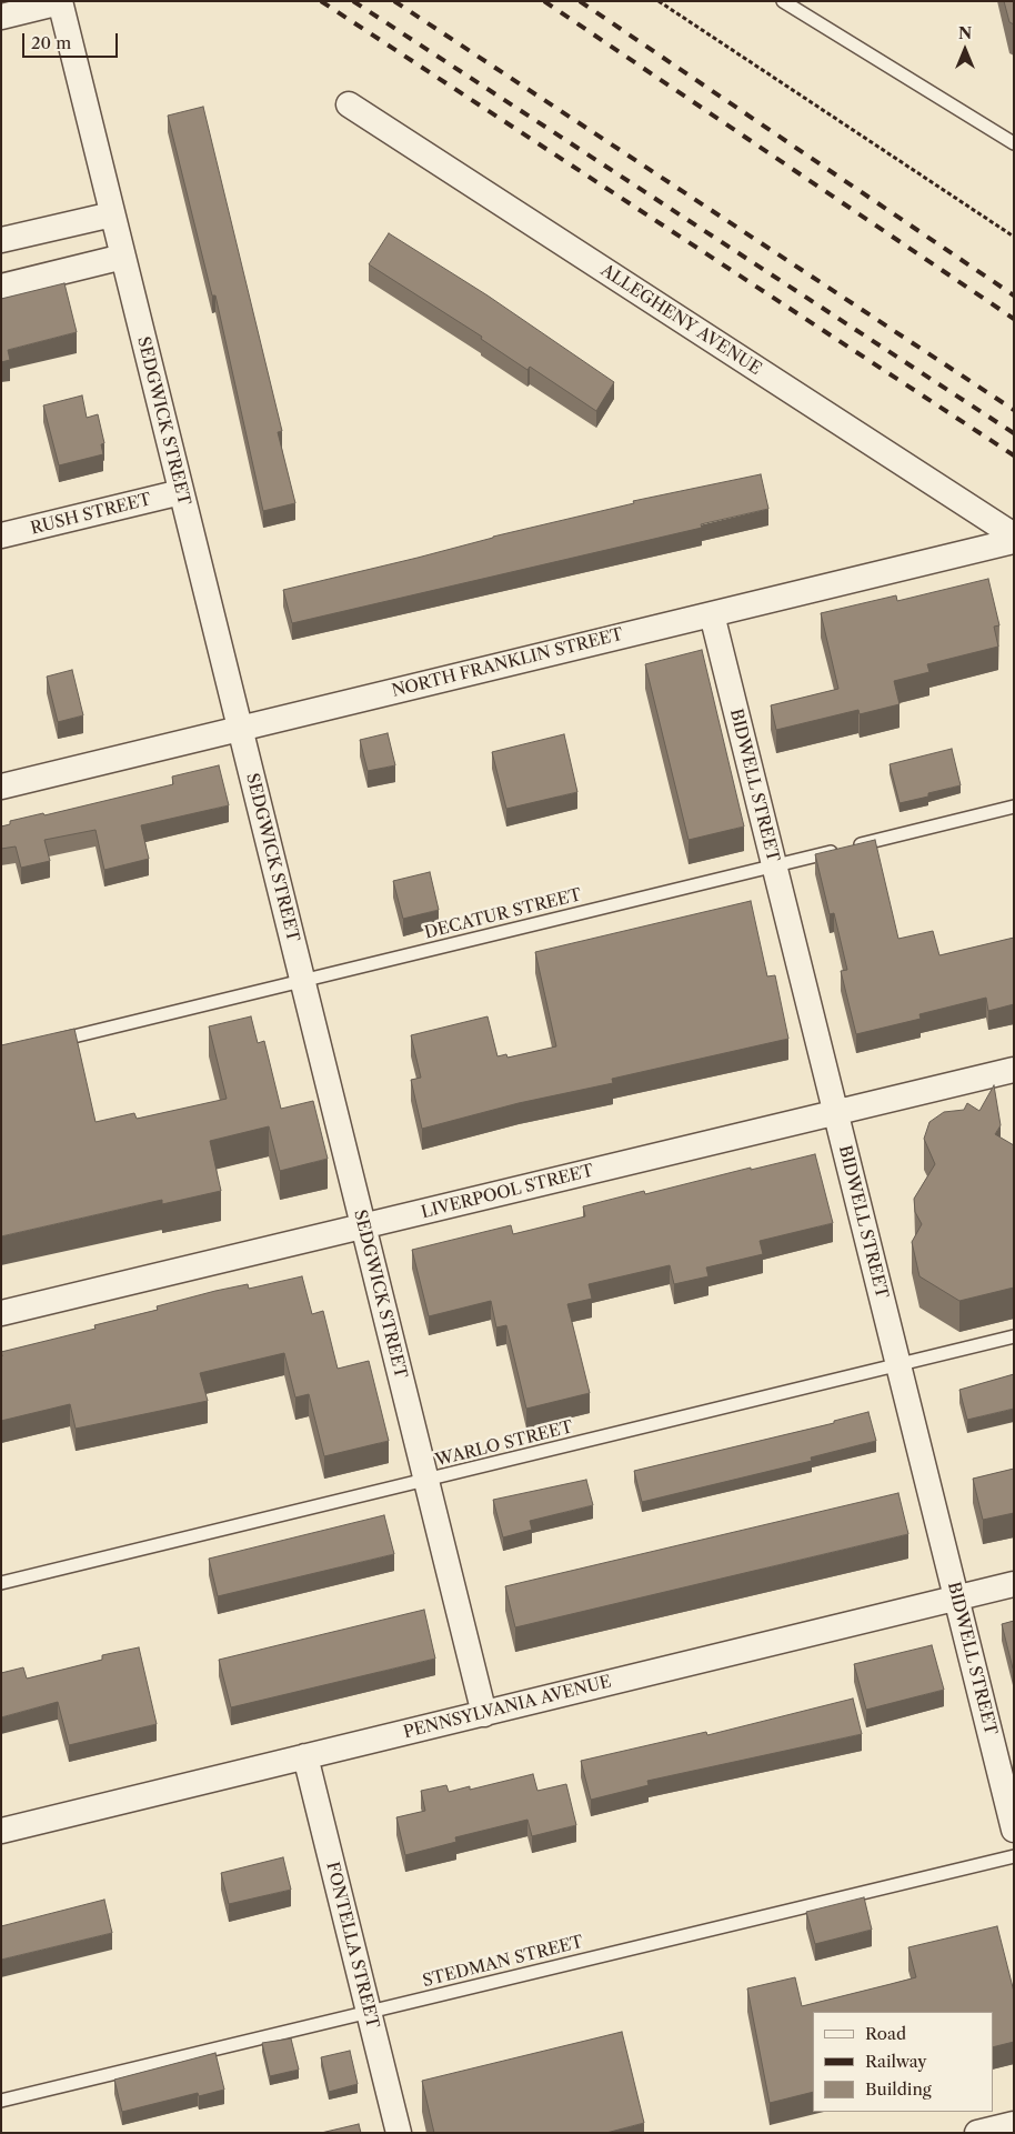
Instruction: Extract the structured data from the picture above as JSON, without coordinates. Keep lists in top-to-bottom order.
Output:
{
  "streets": {
    "street": [
      "ALLEGHENY AVENUE",
      "SEDGWICK STREET",
      "RUSH STREET",
      "NORTH FRANKLIN STREET",
      "BIDWELL STREET",
      "LIVERPOOL STREET",
      "PENNSYLVANIA AVENUE",
      "FONTELLA STREET"
    ],
    "lane": ["DECATUR STREET", "WARLO STREET", "STEDMAN STREET"]
  },
  "crossings": [
    ["SEDGWICK STREET", "RUSH STREET"],
    ["SEDGWICK STREET", "NORTH FRANKLIN STREET"],
    ["SEDGWICK STREET", "DECATUR STREET"],
    ["SEDGWICK STREET", "LIVERPOOL STREET"],
    ["SEDGWICK STREET", "WARLO STREET"],
    ["SEDGWICK STREET", "PENNSYLVANIA AVENUE"],
    ["NORTH FRANKLIN STREET", "BIDWELL STREET"],
    ["BIDWELL STREET", "DECATUR STREET"],
    ["BIDWELL STREET", "LIVERPOOL STREET"],
    ["BIDWELL STREET", "WARLO STREET"],
    ["BIDWELL STREET", "PENNSYLVANIA AVENUE"],
    ["PENNSYLVANIA AVENUE", "FONTELLA STREET"],
    ["FONTELLA STREET", "STEDMAN STREET"]
  ],
  "legend": ["Road", "Railway", "Building"],
  "scale_bar": "20 m",
  "north": "top"
}
